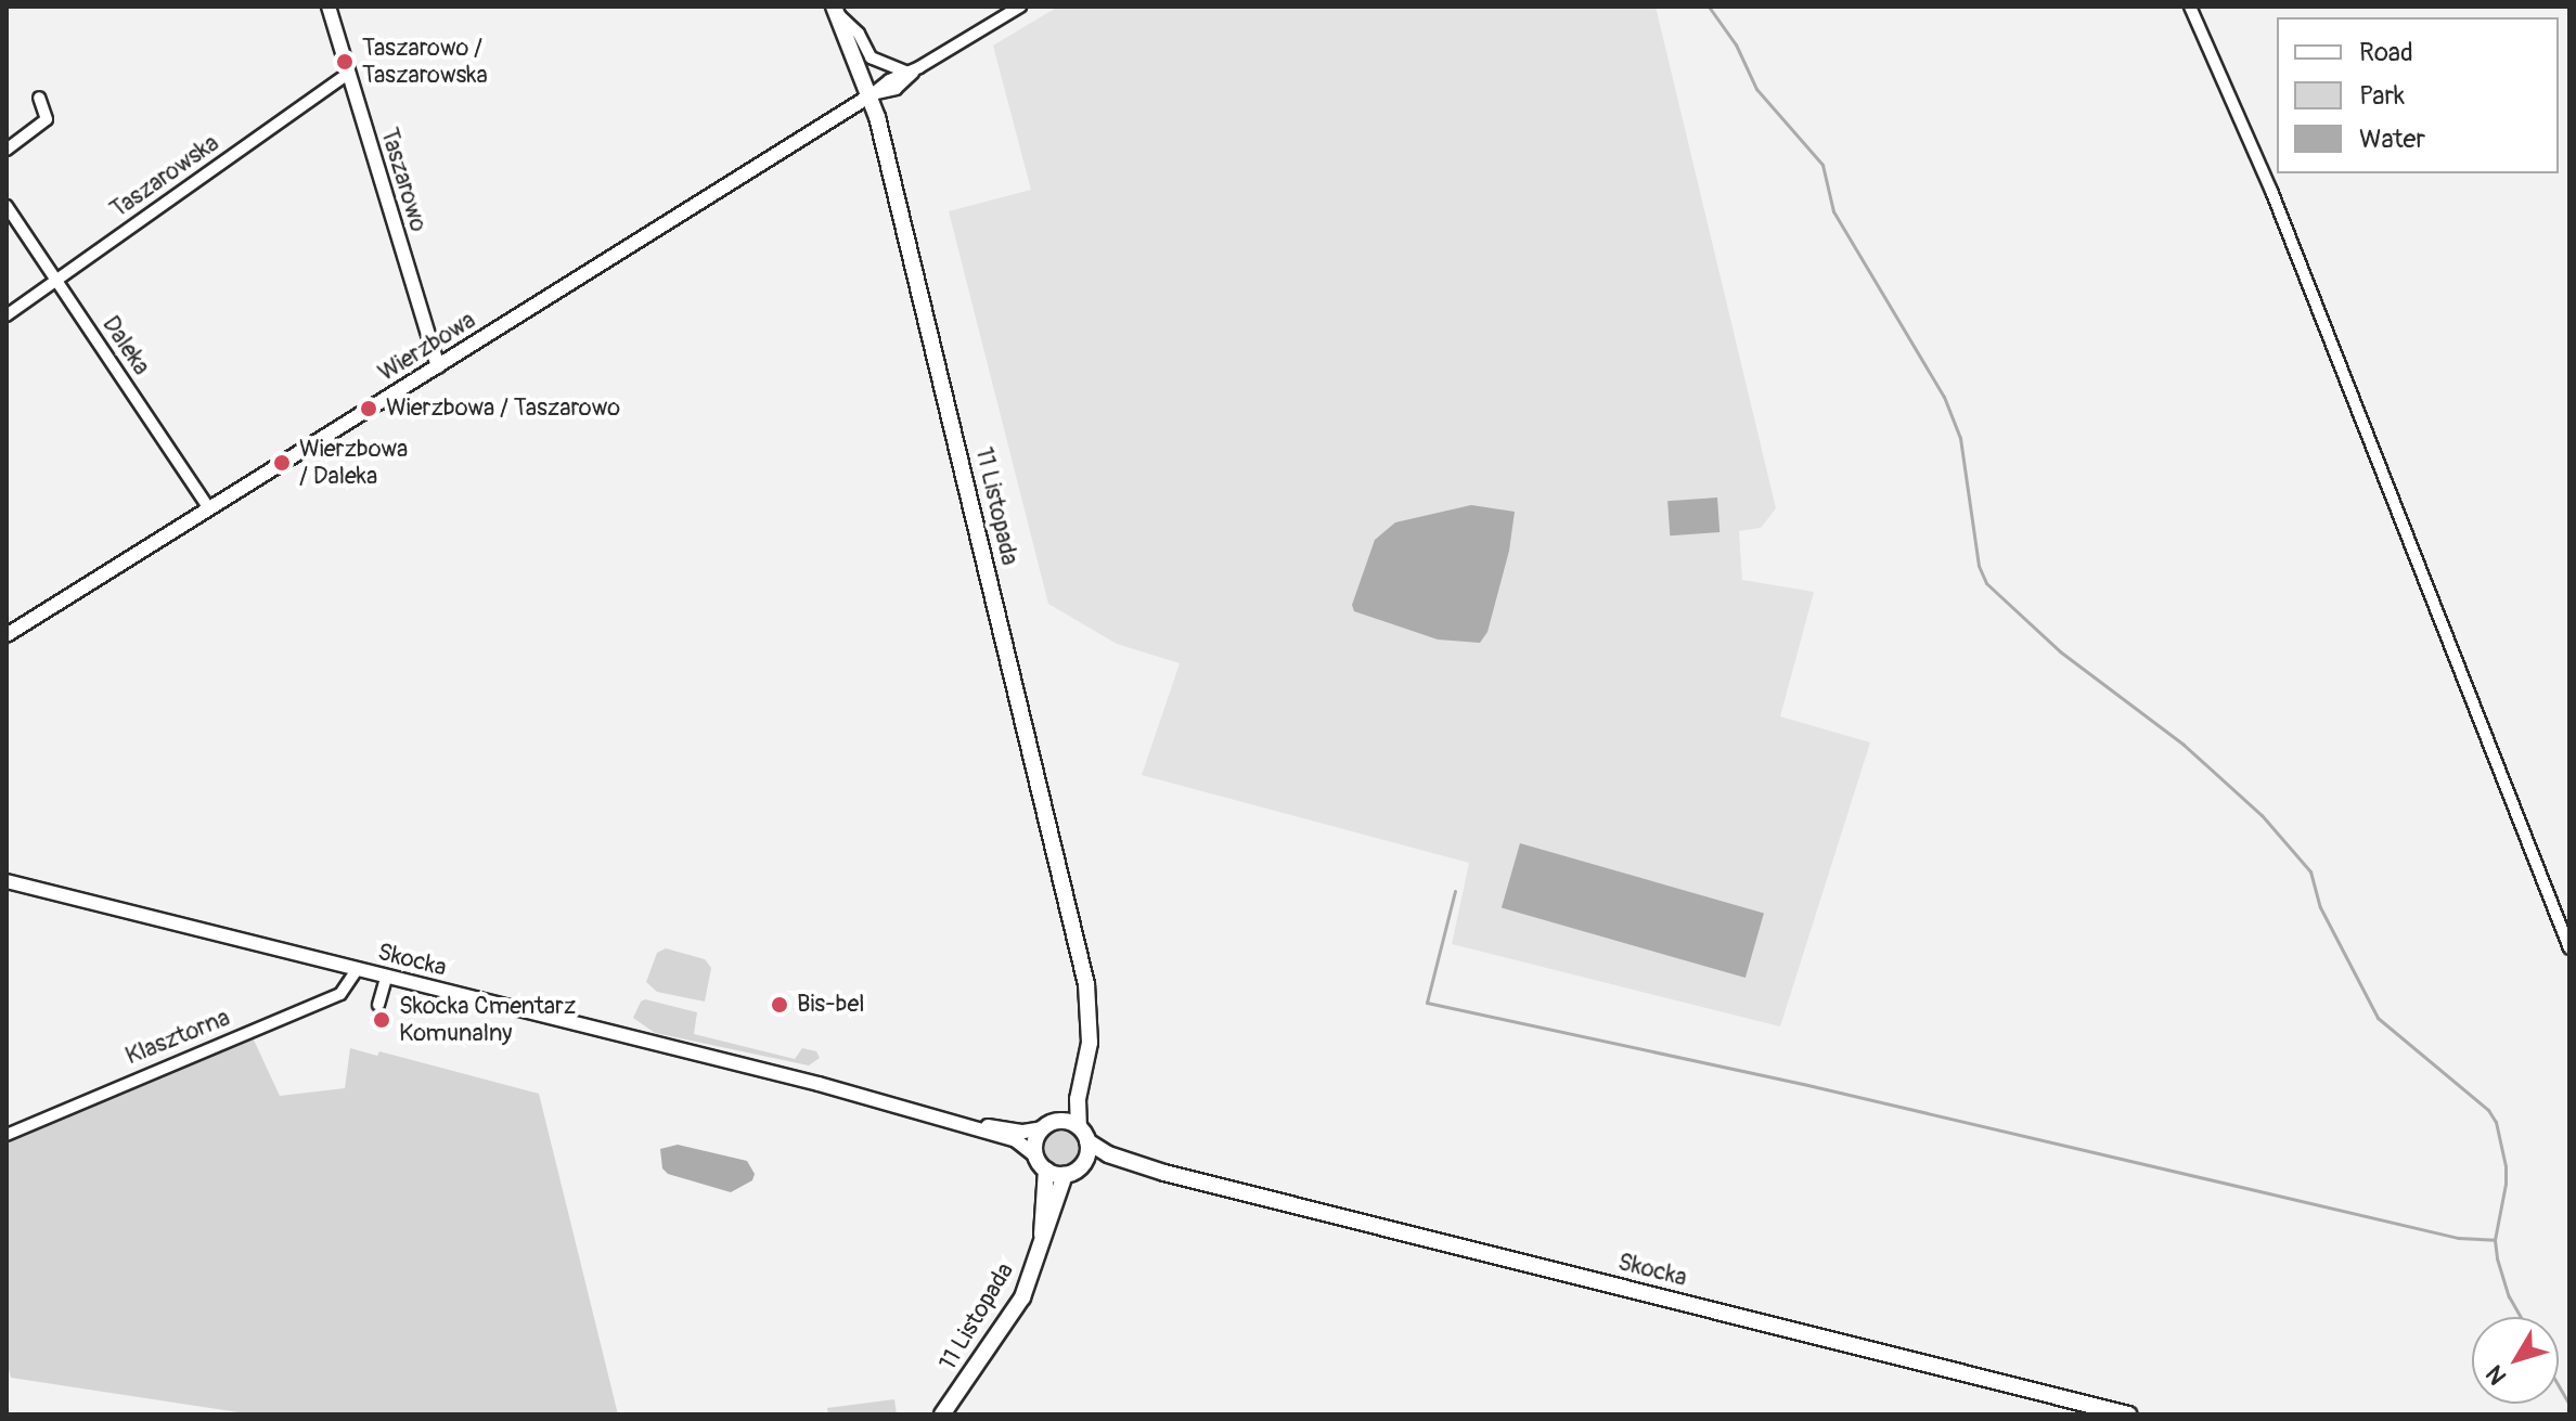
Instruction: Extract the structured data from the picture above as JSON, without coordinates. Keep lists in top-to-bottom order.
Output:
{
  "streets": {
    "main road": ["11 Listopada", "Skocka"],
    "street": [
      "Taszarowska",
      "Taszarowo",
      "Daleka",
      "Wierzbowa",
      "Klasztorna"
    ]
  },
  "crossings": [
    ["Taszarowska", "Taszarowo"],
    ["Taszarowska", "Daleka"],
    ["Taszarowo", "Wierzbowa"],
    ["Daleka", "Wierzbowa"],
    ["Wierzbowa", "11 Listopada"],
    ["11 Listopada", "Skocka"],
    ["Skocka", "Klasztorna"]
  ],
  "places": [
    "Taszarowo / Taszarowska",
    "Wierzbowa / Taszarowo",
    "Wierzbowa / Daleka",
    "Bis-bel",
    "Skocka Cmentarz Komunalny"
  ],
  "legend": ["Road", "Park", "Water"],
  "north": "bottom left"
}
